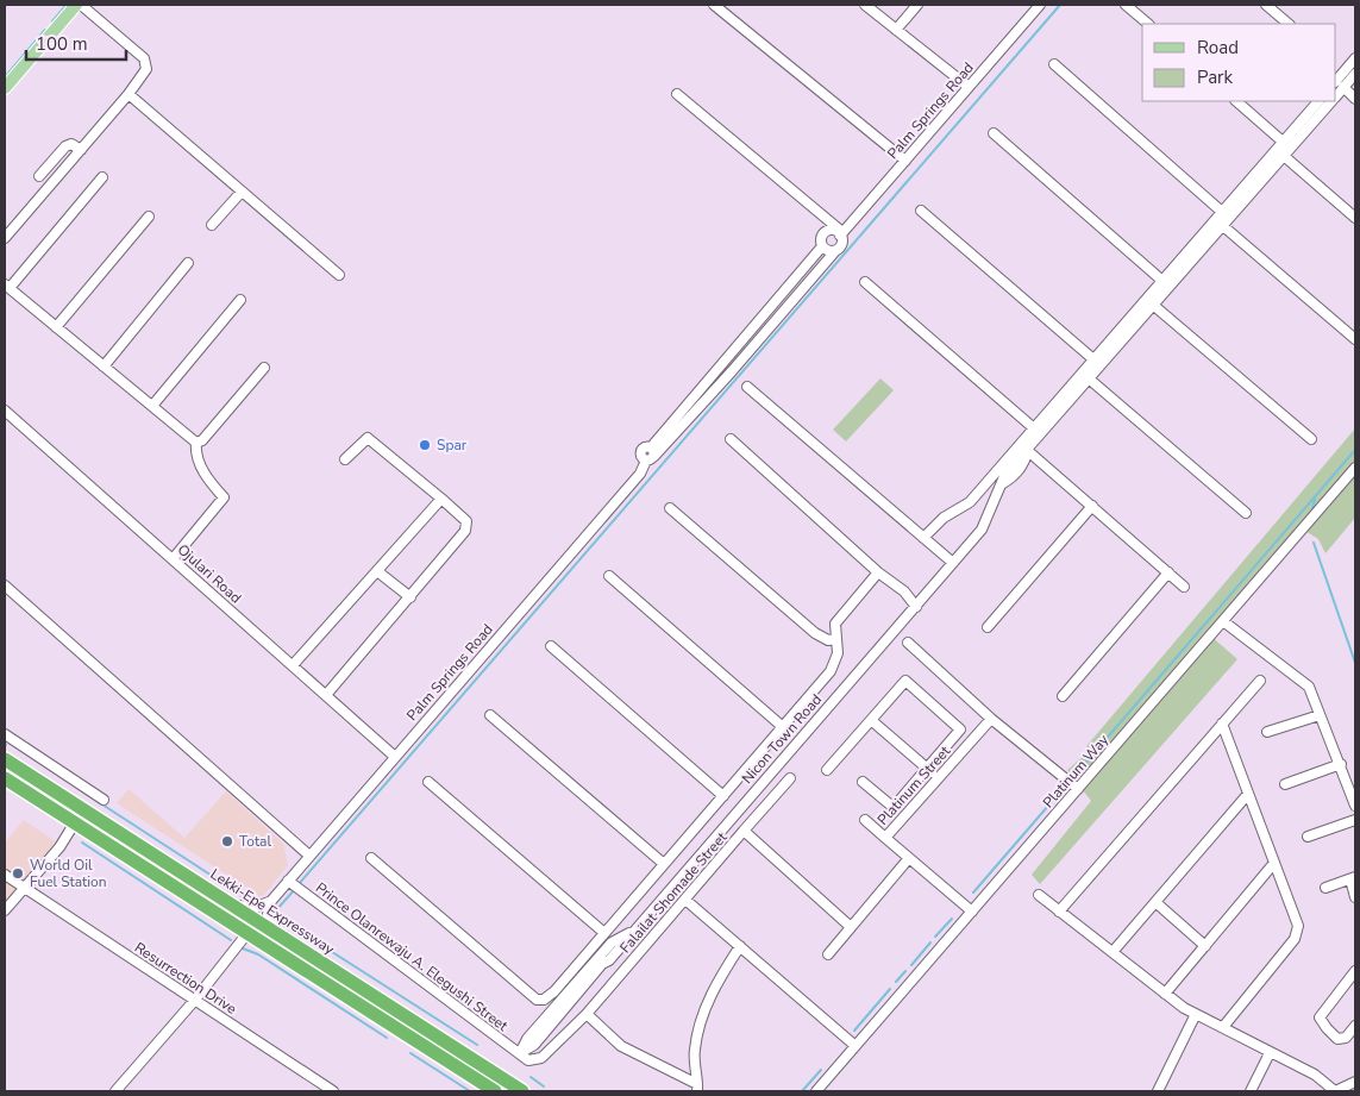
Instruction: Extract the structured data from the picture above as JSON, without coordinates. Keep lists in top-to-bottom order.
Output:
{
  "streets": {
    "highway": ["Lekki-Epe Expressway"],
    "street": [
      "Palm Springs Road",
      "Ojulari Road",
      "Nicon Town Road",
      "Platinum Way",
      "Platinum Street",
      "Falailat Shomade Street",
      "Prince Olanrewaju A. Elegushi Street",
      "Resurrection Drive"
    ]
  },
  "crossings": [
    ["Palm Springs Road", "Ojulari Road"],
    ["Palm Springs Road", "Prince Olanrewaju A. Elegushi Street"],
    ["Nicon Town Road", "Falailat Shomade Street"],
    ["Nicon Town Road", "Prince Olanrewaju A. Elegushi Street"],
    ["Platinum Way", "Platinum Street"],
    ["Falailat Shomade Street", "Prince Olanrewaju A. Elegushi Street"]
  ],
  "places": ["Spar", "Total", "World Oil Fuel Station"],
  "legend": ["Road", "Park"],
  "scale_bar": "100 m"
}
